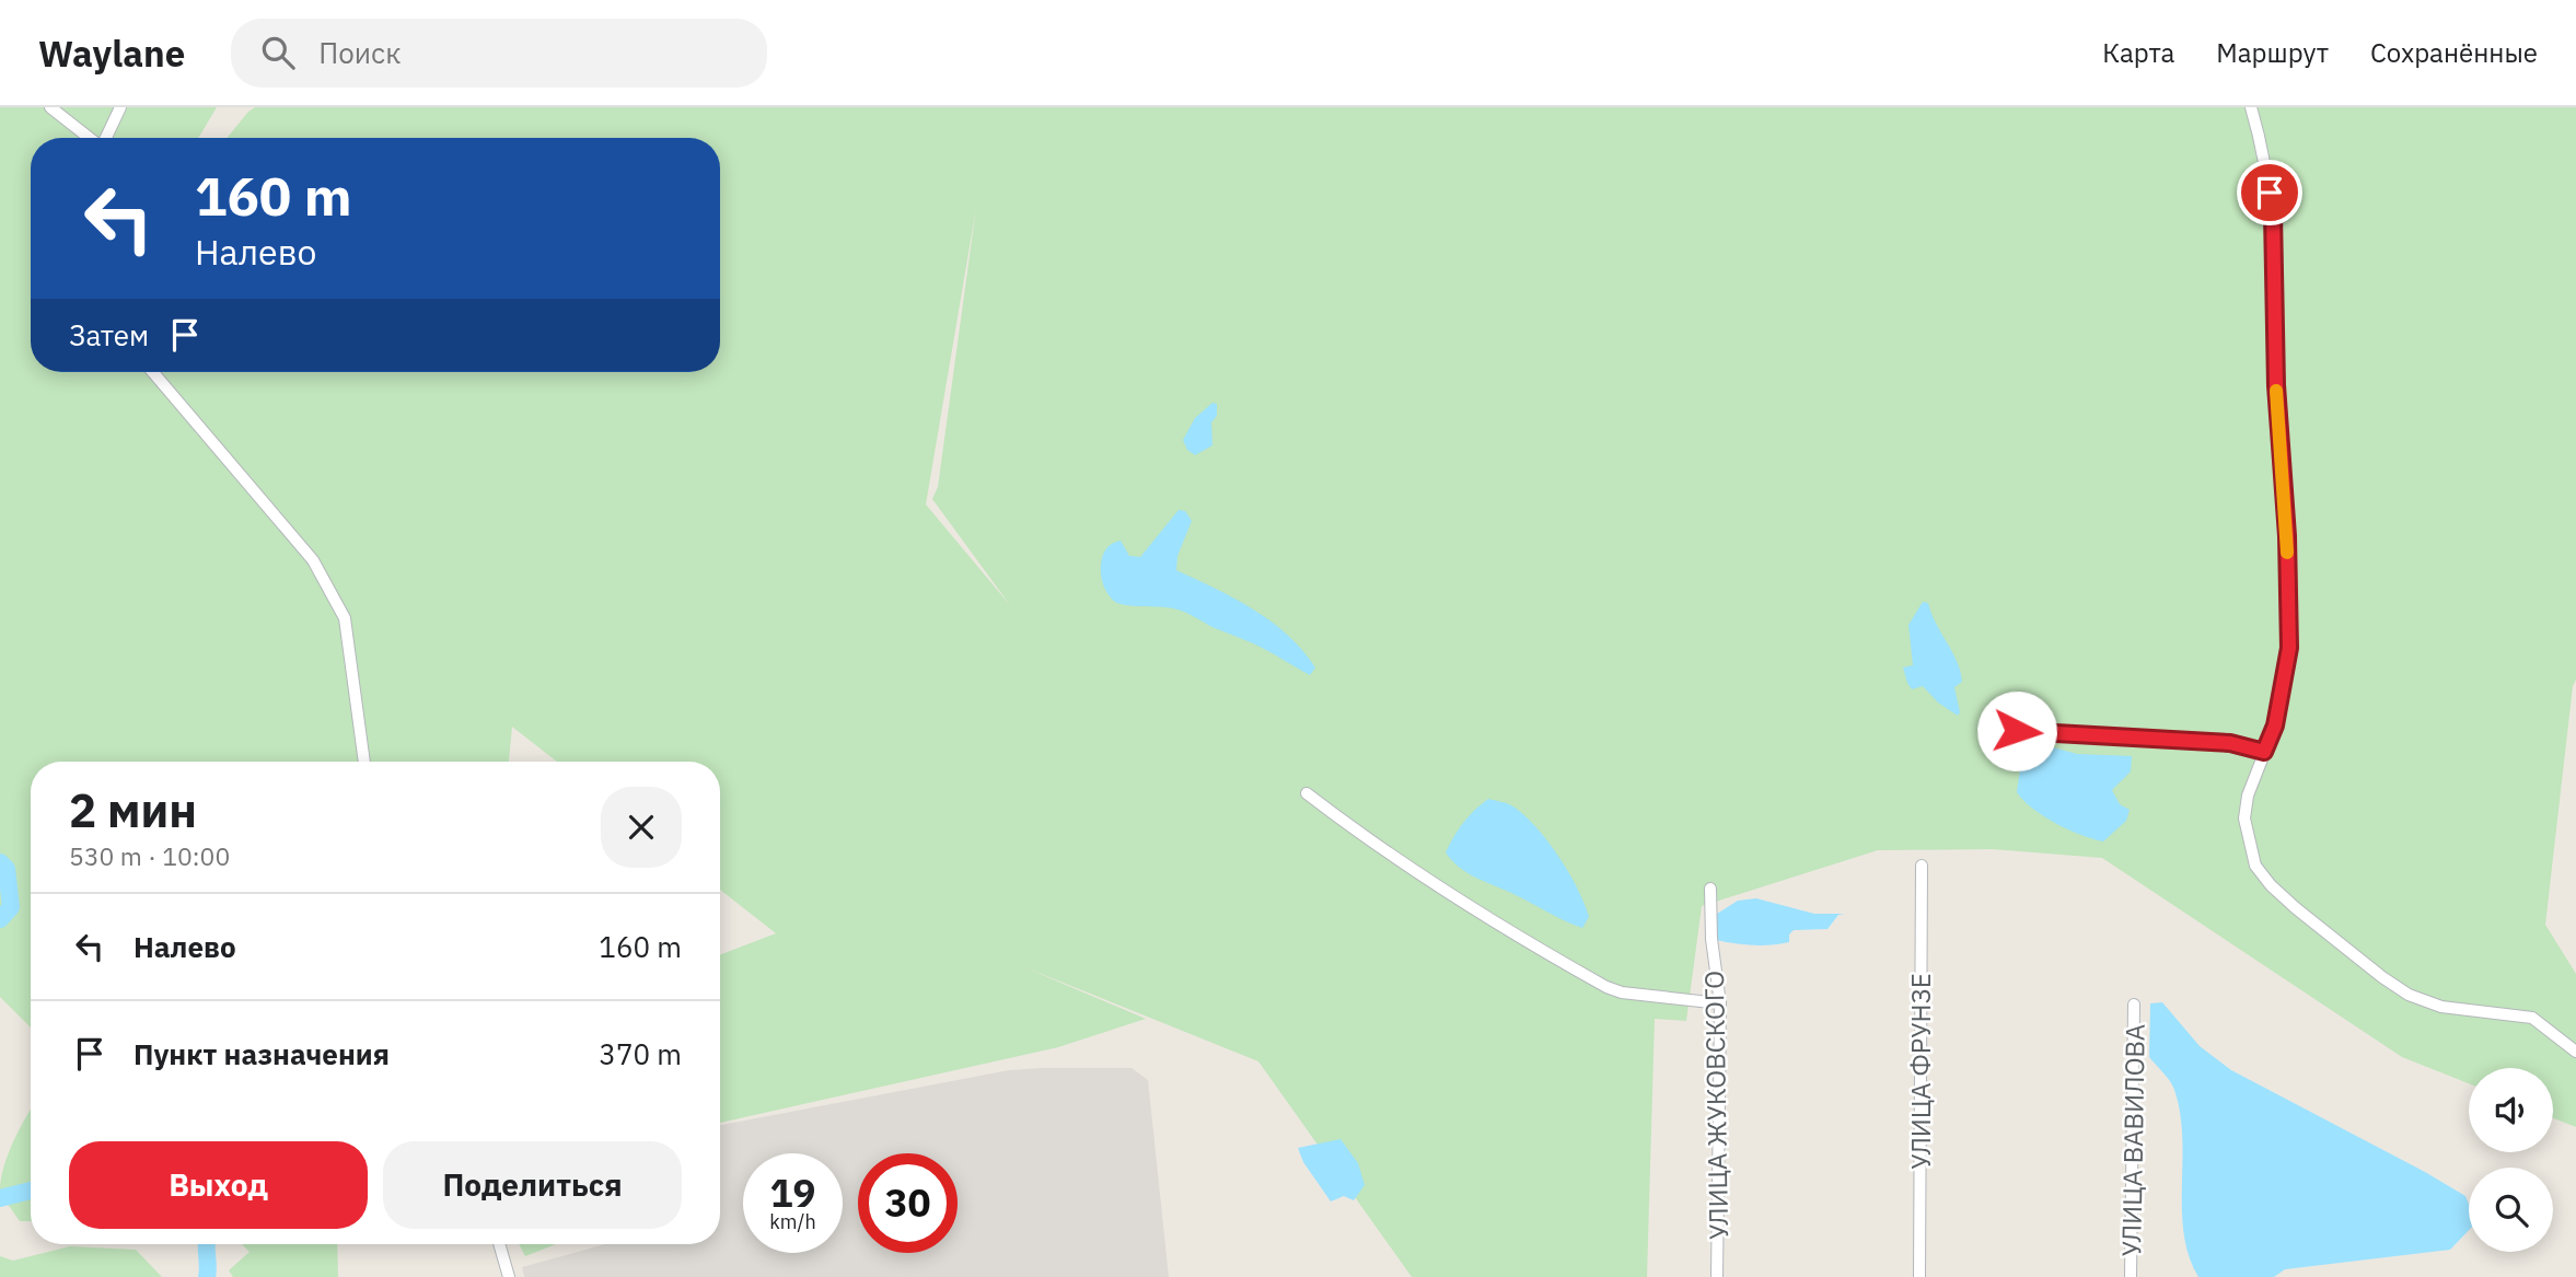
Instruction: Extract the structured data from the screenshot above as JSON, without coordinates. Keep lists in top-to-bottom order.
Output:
{
  "streets": {
    "street": ["УЛИЦА ФРУНЗЕ", "УЛИЦА ЖУКОВСКОГО", "УЛИЦА ВАВИЛОВА"]
  },
  "page": {
    "header": "Waylane",
    "search": "Поиск",
    "nav": ["Карта", "Маршрут", "Сохранённые"],
    "turn": ["160 m", "Налево"],
    "then": "Затем",
    "heading": ["2 мин", "530 m · 10:00"],
    "list": [
      {
        "name": "Налево",
        "value": "160 m"
      },
      {
        "name": "Пункт назначения",
        "value": "370 m"
      }
    ],
    "buttons": ["Выход", "Поделиться"],
    "speed": "19 km/h",
    "limit": "30"
  }
}
